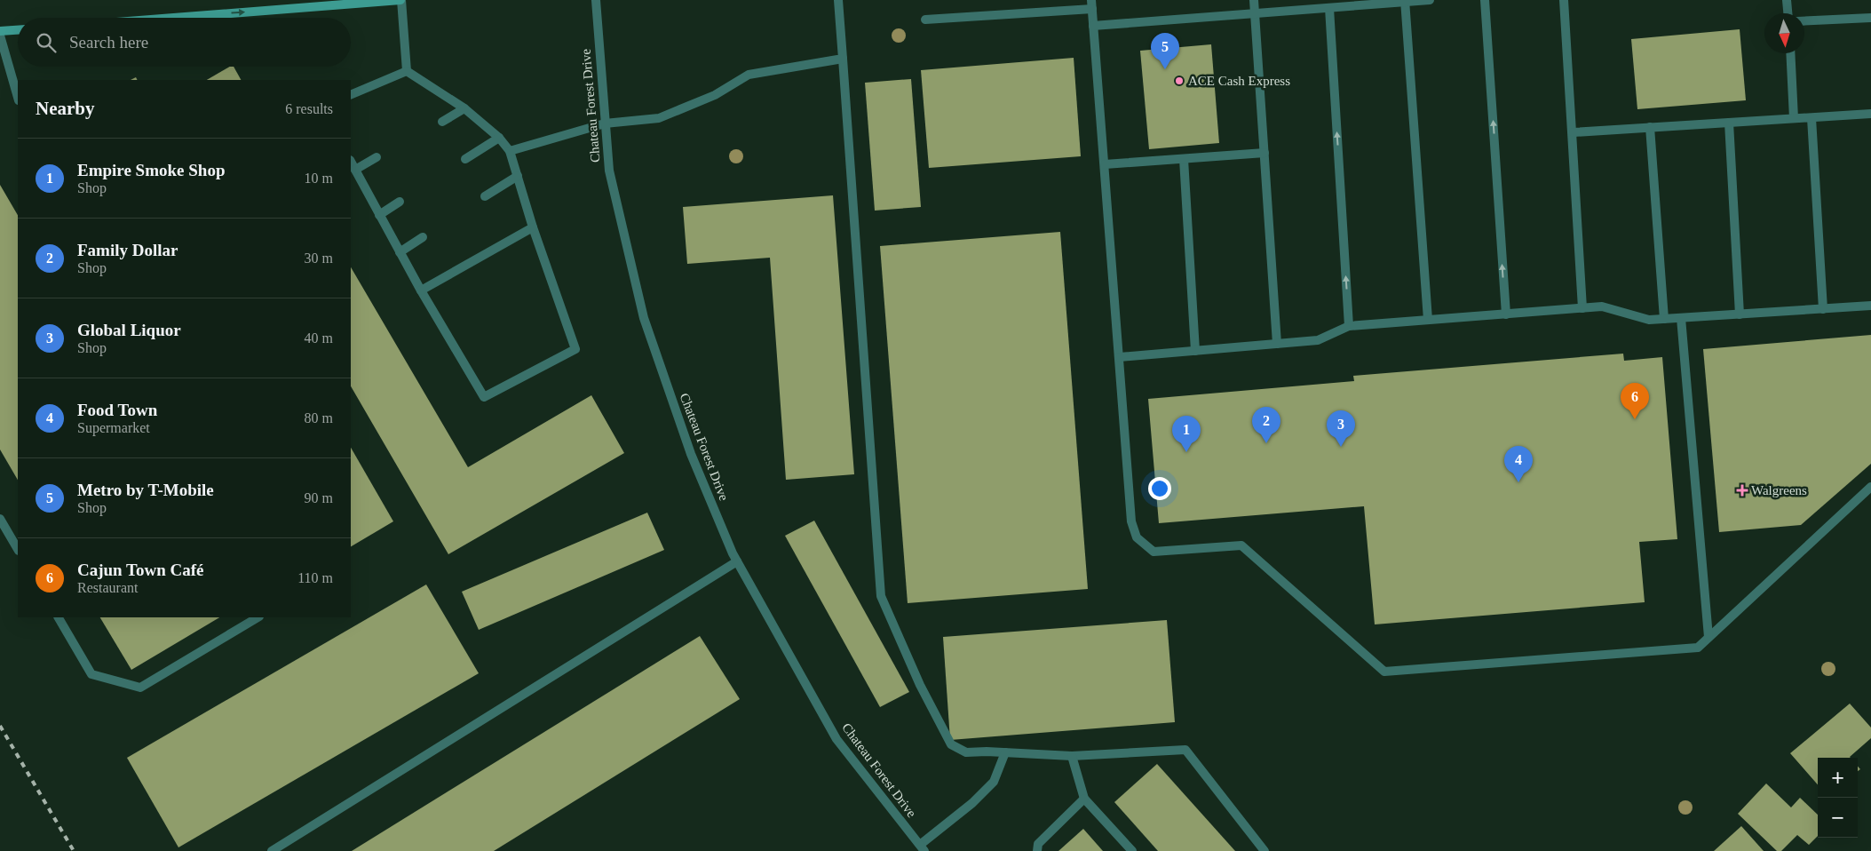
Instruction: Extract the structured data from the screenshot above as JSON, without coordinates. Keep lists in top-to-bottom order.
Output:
{
  "streets": {
    "street": ["Chateau Forest Drive"]
  },
  "places": {
    "other": ["ACE Cash Express"],
    "health": ["Walgreens"]
  },
  "north": "bottom",
  "page": {
    "search": "Search here",
    "pins": [
      "5",
      "6",
      "2",
      "3",
      "1",
      "4"
    ],
    "heading": ["Nearby", "6 results"],
    "list": [
      {
        "mark": "1",
        "name": "Empire Smoke Shop",
        "note": "Shop",
        "value": "10 m"
      },
      {
        "mark": "2",
        "name": "Family Dollar",
        "note": "Shop",
        "value": "30 m"
      },
      {
        "mark": "3",
        "name": "Global Liquor",
        "note": "Shop",
        "value": "40 m"
      },
      {
        "mark": "4",
        "name": "Food Town",
        "note": "Supermarket",
        "value": "80 m"
      },
      {
        "mark": "5",
        "name": "Metro by T-Mobile",
        "note": "Shop",
        "value": "90 m"
      },
      {
        "mark": "6",
        "name": "Cajun Town Café",
        "note": "Restaurant",
        "value": "110 m"
      }
    ],
    "map_buttons": ["+", "−"]
  }
}
